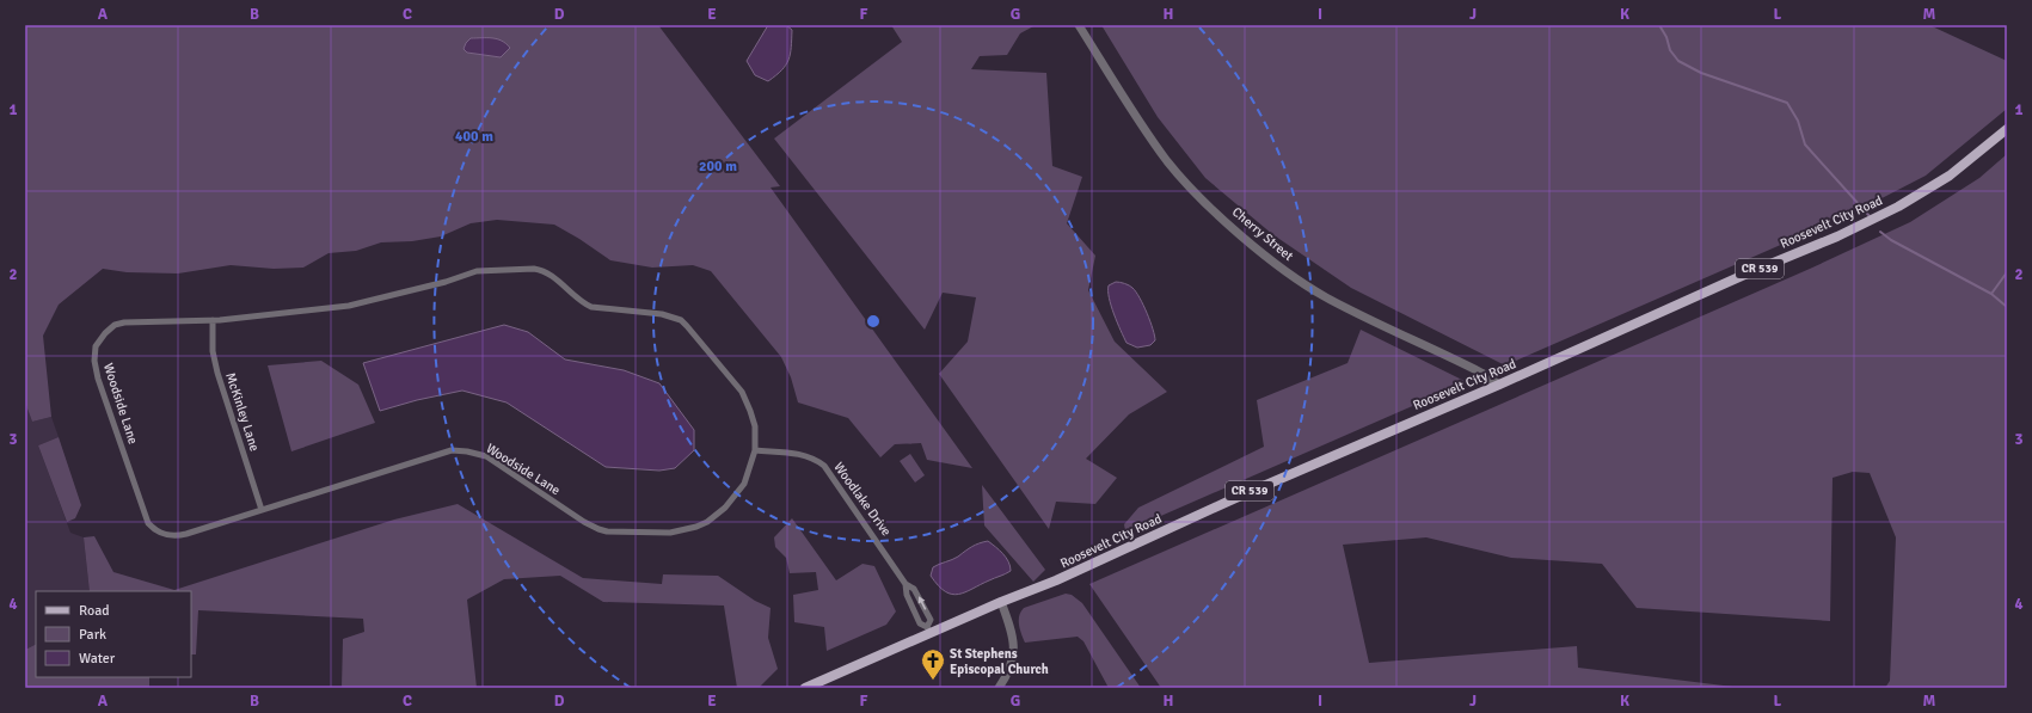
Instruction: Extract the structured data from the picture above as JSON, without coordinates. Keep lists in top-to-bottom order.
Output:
{
  "streets": {
    "main road": ["Roosevelt City Road", "CR 539"],
    "street": [
      "Cherry Street",
      "Woodside Lane",
      "McKinley Lane",
      "Woodlake Drive"
    ]
  },
  "crossings": [
    ["Roosevelt City Road", "Cherry Street"],
    ["Roosevelt City Road", "CR 539"],
    ["CR 539", "Woodlake Drive"],
    ["Woodside Lane", "McKinley Lane"],
    ["Woodside Lane", "Woodlake Drive"]
  ],
  "places": {
    "church": ["St Stephens Episcopal Church"]
  },
  "legend": ["Road", "Park", "Water"],
  "grid": {
    "columns": [
      "A",
      "B",
      "C",
      "D",
      "E",
      "F",
      "G",
      "H",
      "I",
      "J",
      "K",
      "L",
      "M"
    ],
    "rows": [
      "1",
      "2",
      "3",
      "4"
    ]
  },
  "rings": ["400 m", "200 m"]
}
